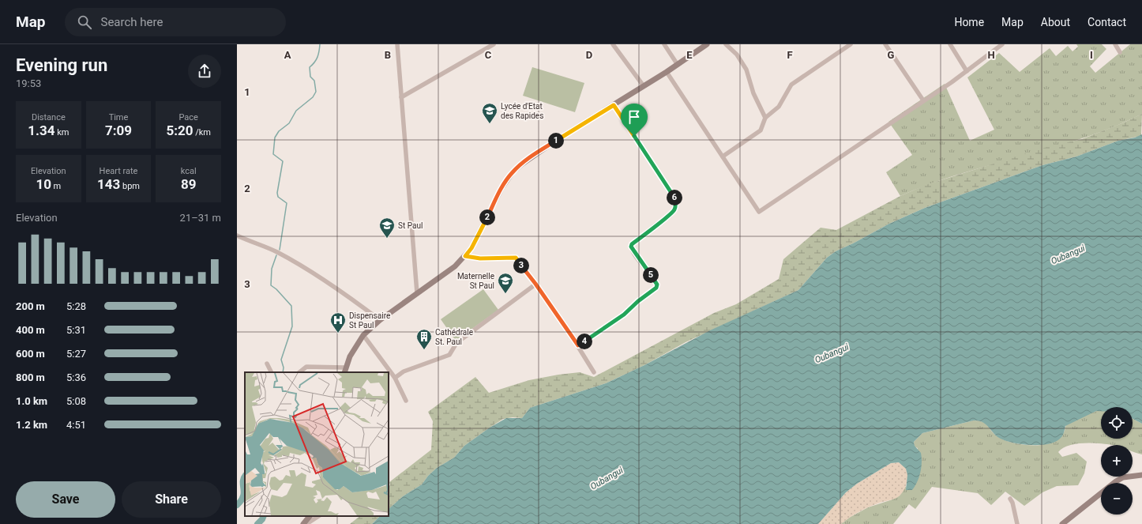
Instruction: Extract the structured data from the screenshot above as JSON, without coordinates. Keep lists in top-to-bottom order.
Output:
{
  "water": ["Oubangui"],
  "places": {
    "school or university": ["Lycée d'Etat des Rapides", "St Paul", "Maternelle St Paul"],
    "hospital": ["Dispensaire St Paul"],
    "building": ["Cathédrale St. Paul"]
  },
  "page": {
    "header": "Map",
    "search": "Search here",
    "nav": [
      "Home",
      "Map",
      "About",
      "Contact"
    ],
    "heading": ["Evening run", "19:53"],
    "stats": [
      ["Distance", "1.34 km"],
      ["Time", "7:09"],
      ["Pace", "5:20 /km"],
      ["Elevation", "10 m"],
      ["Heart rate", "143 bpm"],
      ["kcal", "89"]
    ],
    "pins": [
      "1",
      "6",
      "2",
      "3",
      "5",
      "4"
    ],
    "chart": ["Elevation", "21–31 m"],
    "list": [
      {
        "name": "200 m",
        "note": "5:28"
      },
      {
        "name": "400 m",
        "note": "5:31"
      },
      {
        "name": "600 m",
        "note": "5:27"
      },
      {
        "name": "800 m",
        "note": "5:36"
      },
      {
        "name": "1.0 km",
        "note": "5:08"
      },
      {
        "name": "1.2 km",
        "note": "4:51"
      }
    ],
    "map_buttons": ["+", "−"],
    "buttons": ["Save", "Share"]
  },
  "grid": {
    "columns": [
      "A",
      "B",
      "C",
      "D",
      "E",
      "F",
      "G",
      "H",
      "I"
    ],
    "rows": ["1", "2", "3"]
  }
}
